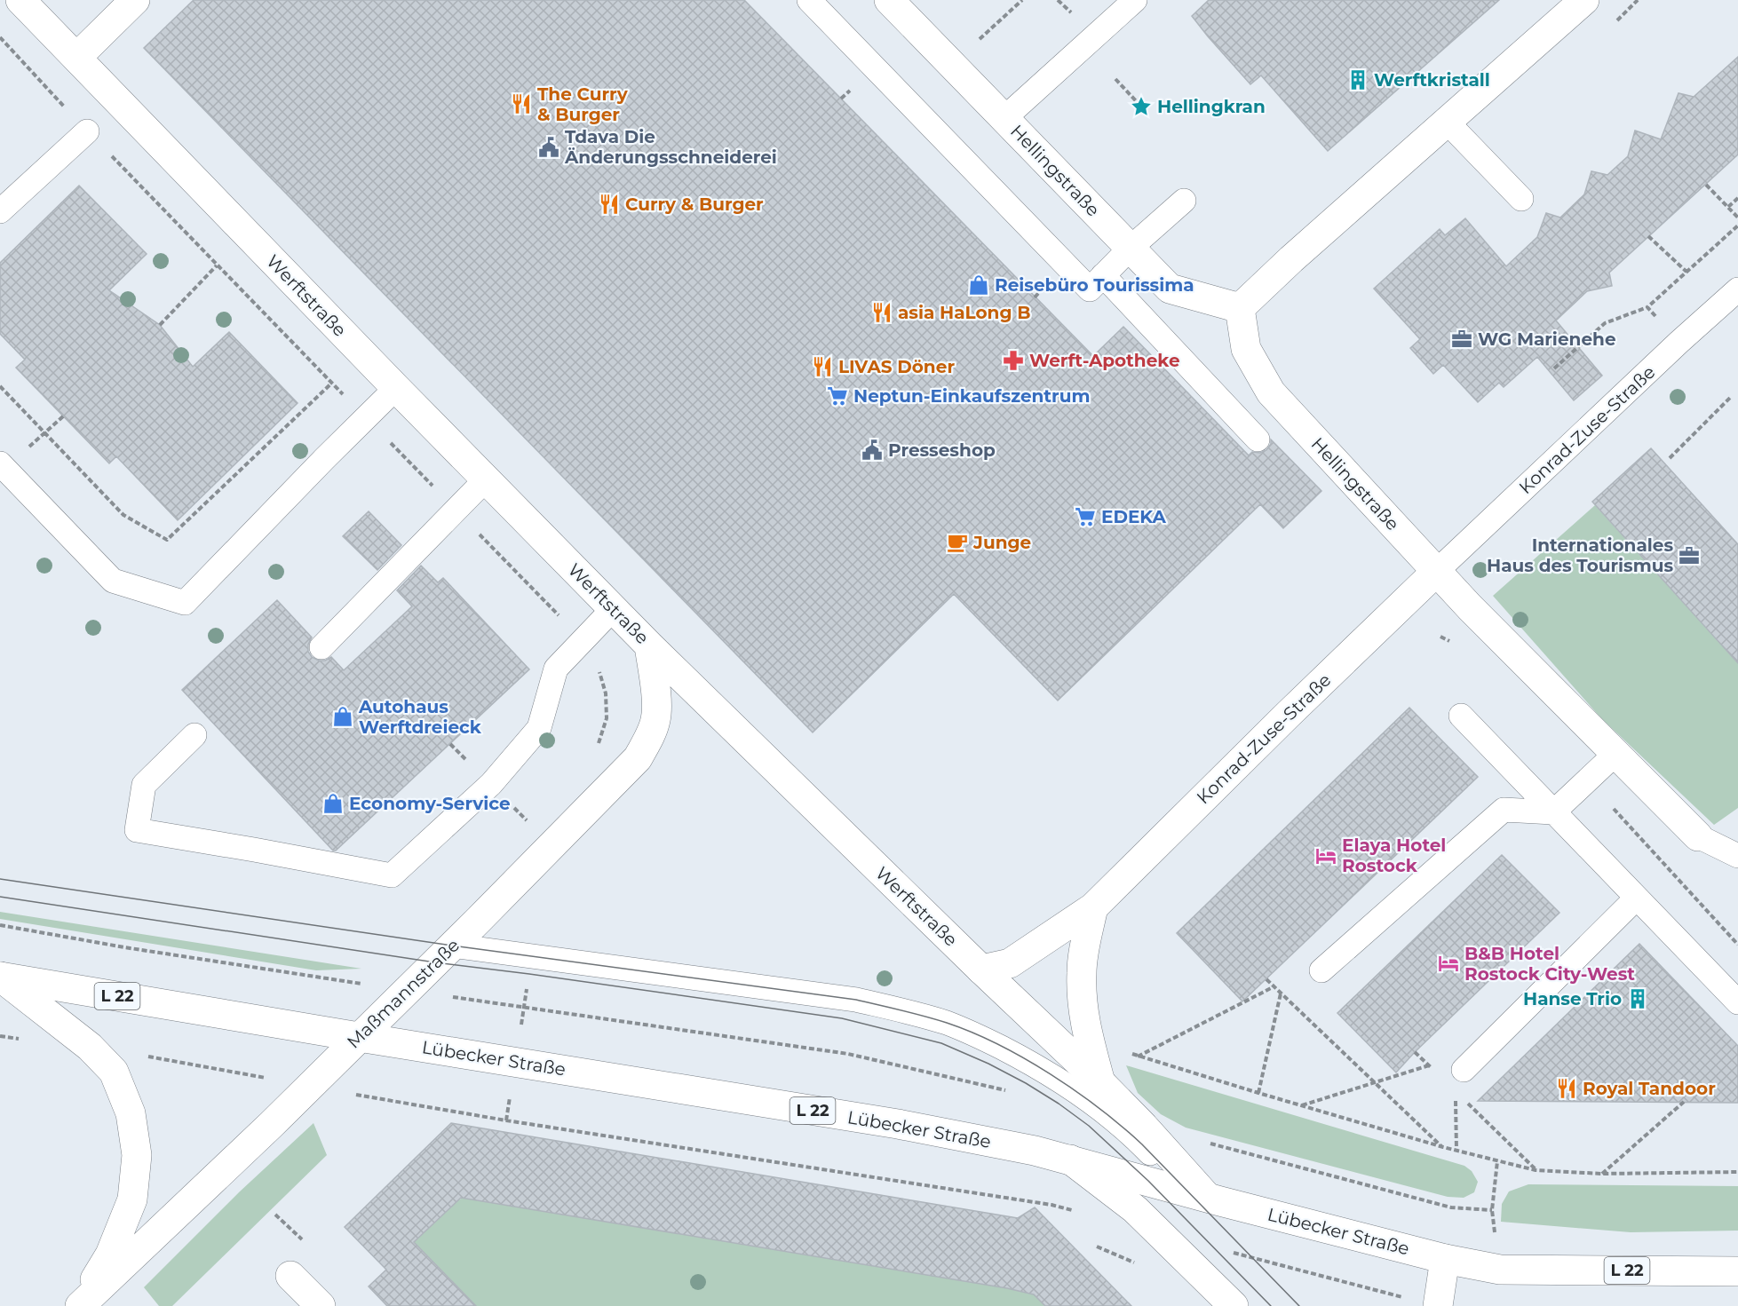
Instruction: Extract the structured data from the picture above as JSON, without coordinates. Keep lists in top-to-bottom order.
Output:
{
  "streets": {
    "street": [
      "Hellingstraße",
      "Werftstraße",
      "Konrad-Zuse-Straße",
      "Maßmannstraße",
      "L 22",
      "Lübecker Straße"
    ]
  },
  "crossings": [
    ["Hellingstraße", "Konrad-Zuse-Straße"],
    ["Werftstraße", "Konrad-Zuse-Straße"],
    ["Werftstraße", "Maßmannstraße"],
    ["Werftstraße", "Lübecker Straße"],
    ["Maßmannstraße", "Lübecker Straße"]
  ],
  "places": {
    "building": ["Werftkristall", "Hanse Trio"],
    "restaurant": [
      "The Curry & Burger",
      "Curry & Burger",
      "asia HaLong B",
      "LIVAS Döner",
      "Royal Tandoor"
    ],
    "place": ["Hellingkran"],
    "public building": ["Tdava Die Änderungsschneiderei", "Presseshop"],
    "shop": ["Reisebüro Tourissima", "Autohaus Werftdreieck", "Economy-Service"],
    "office": ["WG Marienehe", "Internationales Haus des Tourismus"],
    "pharmacy": ["Werft-Apotheke"],
    "supermarket": ["Neptun-Einkaufszentrum", "EDEKA"],
    "cafe": ["Junge"],
    "hotel": ["Elaya Hotel Rostock", "B&B Hotel Rostock City-West"]
  }
}
